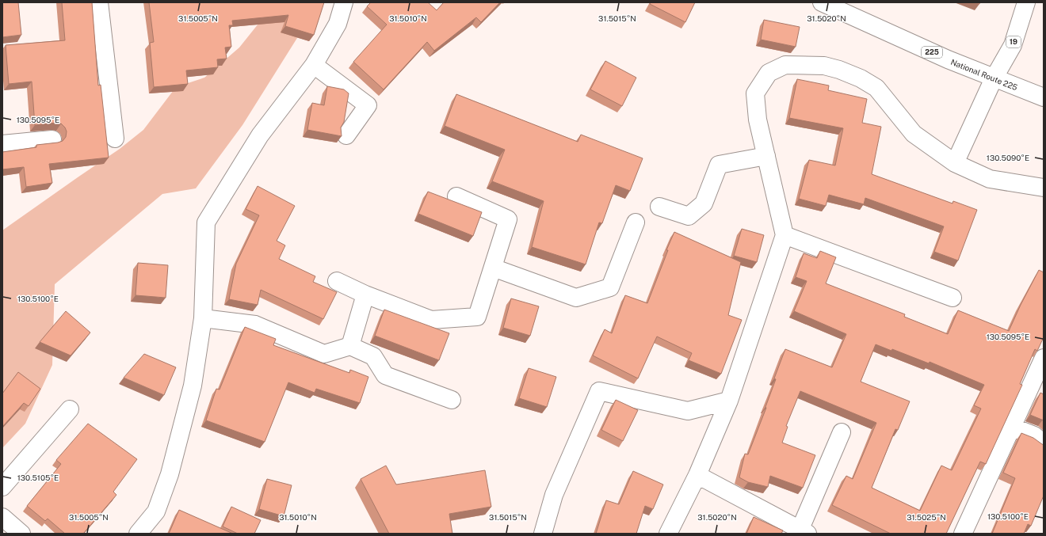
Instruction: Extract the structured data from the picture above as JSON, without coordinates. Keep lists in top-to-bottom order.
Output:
{
  "streets": {
    "main road": ["19", "225", "National Route 225"]
  },
  "crossings": [
    ["19", "National Route 225"]
  ],
  "coordinates": [
    "31.5005°N",
    "31.5010°N",
    "31.5015°N",
    "31.5020°N",
    "130.5095°E",
    "130.5090°E",
    "130.5100°E",
    "130.5105°E",
    "31.5025°N"
  ]
}
